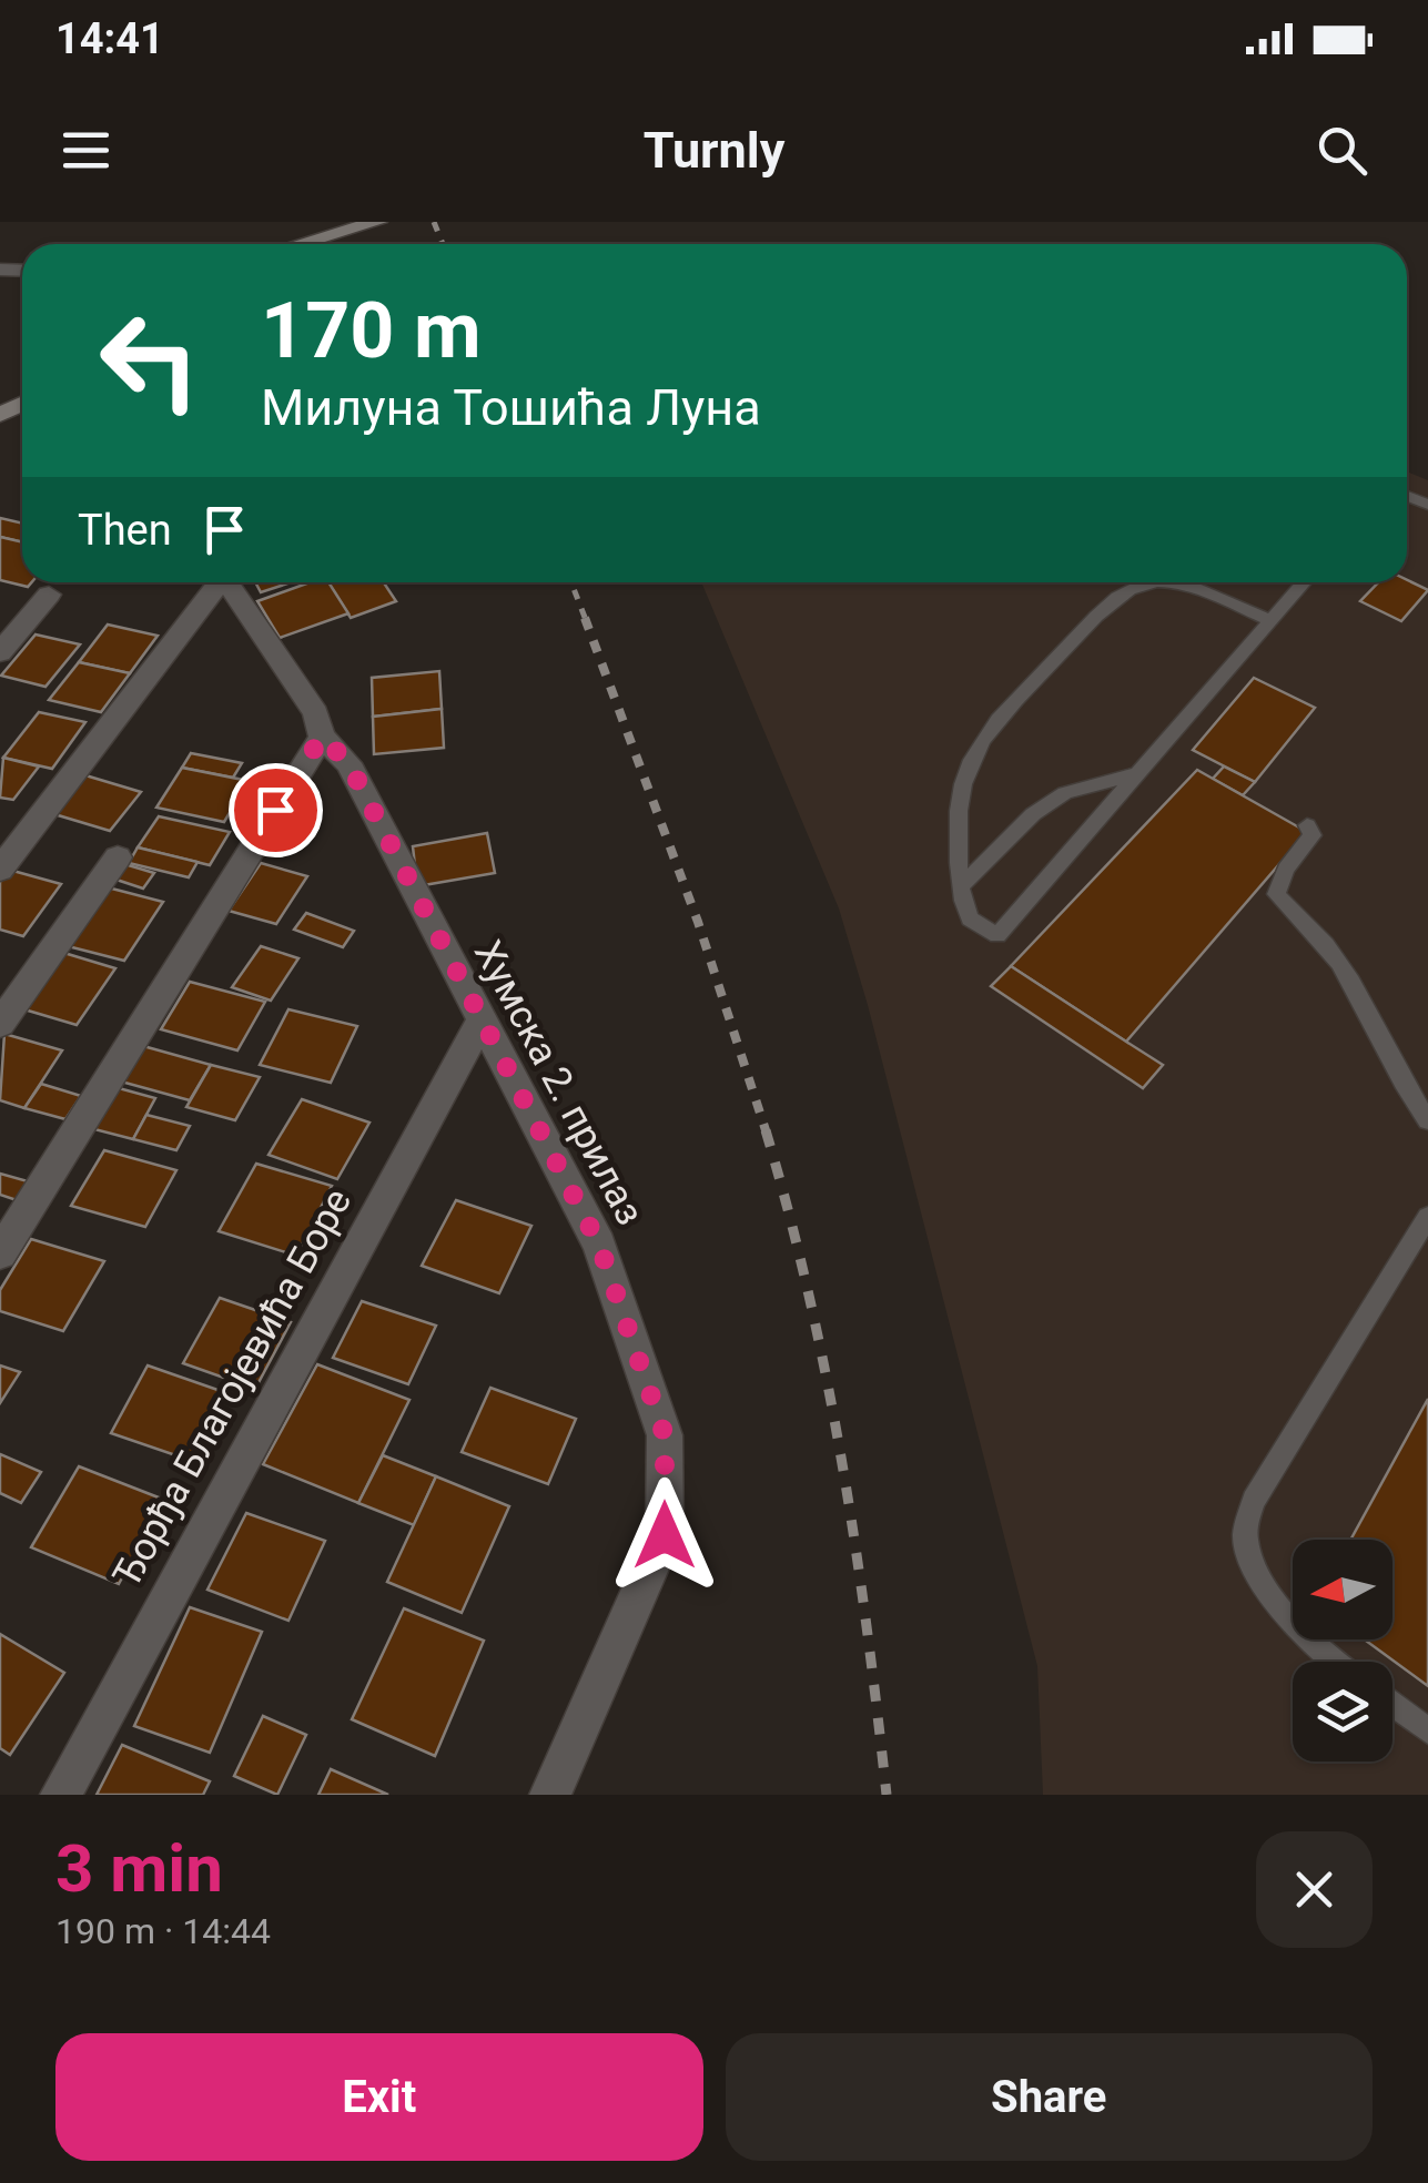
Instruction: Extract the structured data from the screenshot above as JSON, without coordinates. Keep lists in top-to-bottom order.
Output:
{
  "streets": {
    "street": ["Хумска 2. прилаз", "Ђорђа Благојевића Боре"]
  },
  "crossings": [
    ["Хумска 2. прилаз", "Ђорђа Благојевића Боре"]
  ],
  "north": "left",
  "page": {
    "status": "14:41",
    "header": "Turnly",
    "turn": ["170 m", "Милуна Тошића Луна"],
    "then": "Then",
    "heading": ["3 min", "190 m · 14:44"],
    "buttons": ["Exit", "Share"]
  }
}
